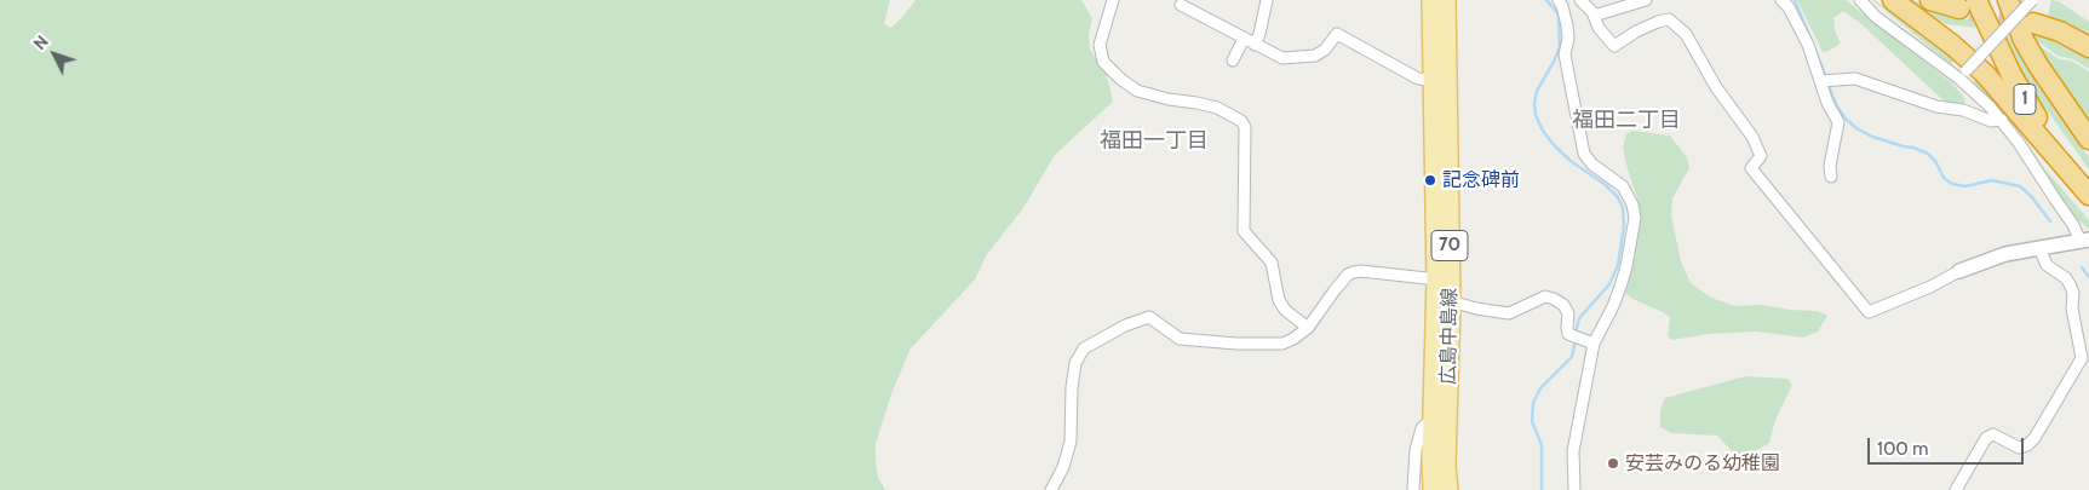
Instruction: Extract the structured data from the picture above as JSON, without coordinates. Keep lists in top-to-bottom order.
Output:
{
  "streets": {
    "highway": ["1"],
    "main road": ["70", "広島中島線"]
  },
  "districts": ["福田二丁目", "福田一丁目"],
  "places": ["記念碑前", "安芸みのる幼稚園"],
  "scale_bar": "100 m",
  "north": "top left"
}
